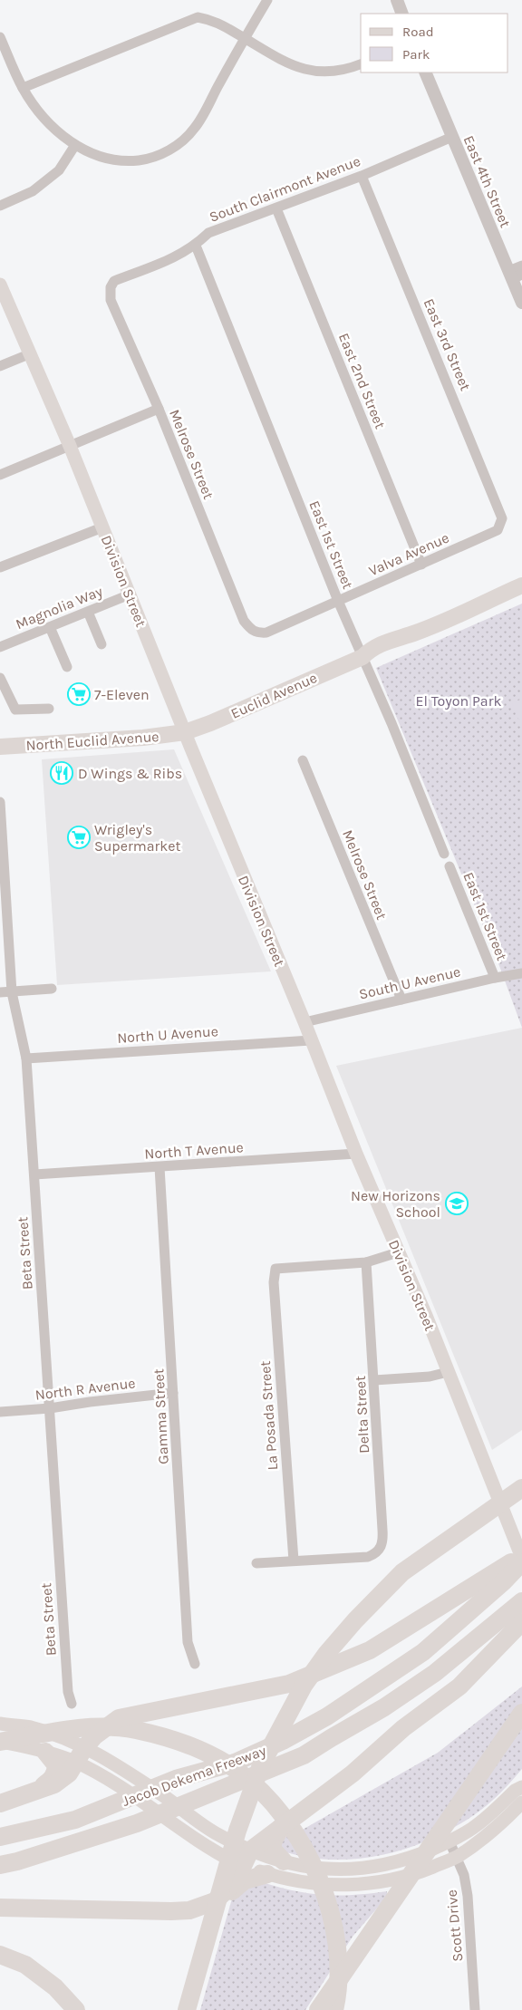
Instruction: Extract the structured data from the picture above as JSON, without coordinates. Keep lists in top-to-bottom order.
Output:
{
  "streets": {
    "highway": ["Jacob Dekema Freeway"],
    "main road": ["Division Street", "Euclid Avenue", "North Euclid Avenue"],
    "street": [
      "East 4th Street",
      "South Clairmont Avenue",
      "East 3rd Street",
      "East 2nd Street",
      "Melrose Street",
      "East 1st Street",
      "Valva Avenue",
      "Magnolia Way",
      "South U Avenue",
      "North U Avenue",
      "North T Avenue",
      "Beta Street",
      "North R Avenue",
      "Delta Street",
      "La Posada Street",
      "Gamma Street",
      "Scott Drive"
    ]
  },
  "crossings": [
    ["East 4th Street", "South Clairmont Avenue"],
    ["South Clairmont Avenue", "East 3rd Street"],
    ["South Clairmont Avenue", "East 2nd Street"],
    ["South Clairmont Avenue", "Melrose Street"],
    ["South Clairmont Avenue", "East 1st Street"],
    ["East 3rd Street", "Valva Avenue"],
    ["East 2nd Street", "Valva Avenue"],
    ["Melrose Street", "Valva Avenue"],
    ["Melrose Street", "South U Avenue"],
    ["East 1st Street", "Valva Avenue"],
    ["East 1st Street", "Euclid Avenue"],
    ["East 1st Street", "South U Avenue"],
    ["Division Street", "Magnolia Way"],
    ["Division Street", "Euclid Avenue"],
    ["Division Street", "North Euclid Avenue"],
    ["Division Street", "South U Avenue"],
    ["Division Street", "North U Avenue"],
    ["Division Street", "North T Avenue"],
    ["Euclid Avenue", "North Euclid Avenue"],
    ["North U Avenue", "Beta Street"],
    ["North T Avenue", "Beta Street"],
    ["North T Avenue", "Gamma Street"],
    ["Beta Street", "North R Avenue"],
    ["North R Avenue", "Gamma Street"],
    ["Delta Street", "La Posada Street"]
  ],
  "parks": ["El Toyon Park"],
  "places": {
    "supermarket": ["7-Eleven", "Wrigley's Supermarket"],
    "restaurant": ["D Wings & Ribs"],
    "school or university": ["New Horizons School"]
  },
  "legend": ["Road", "Park"]
}
